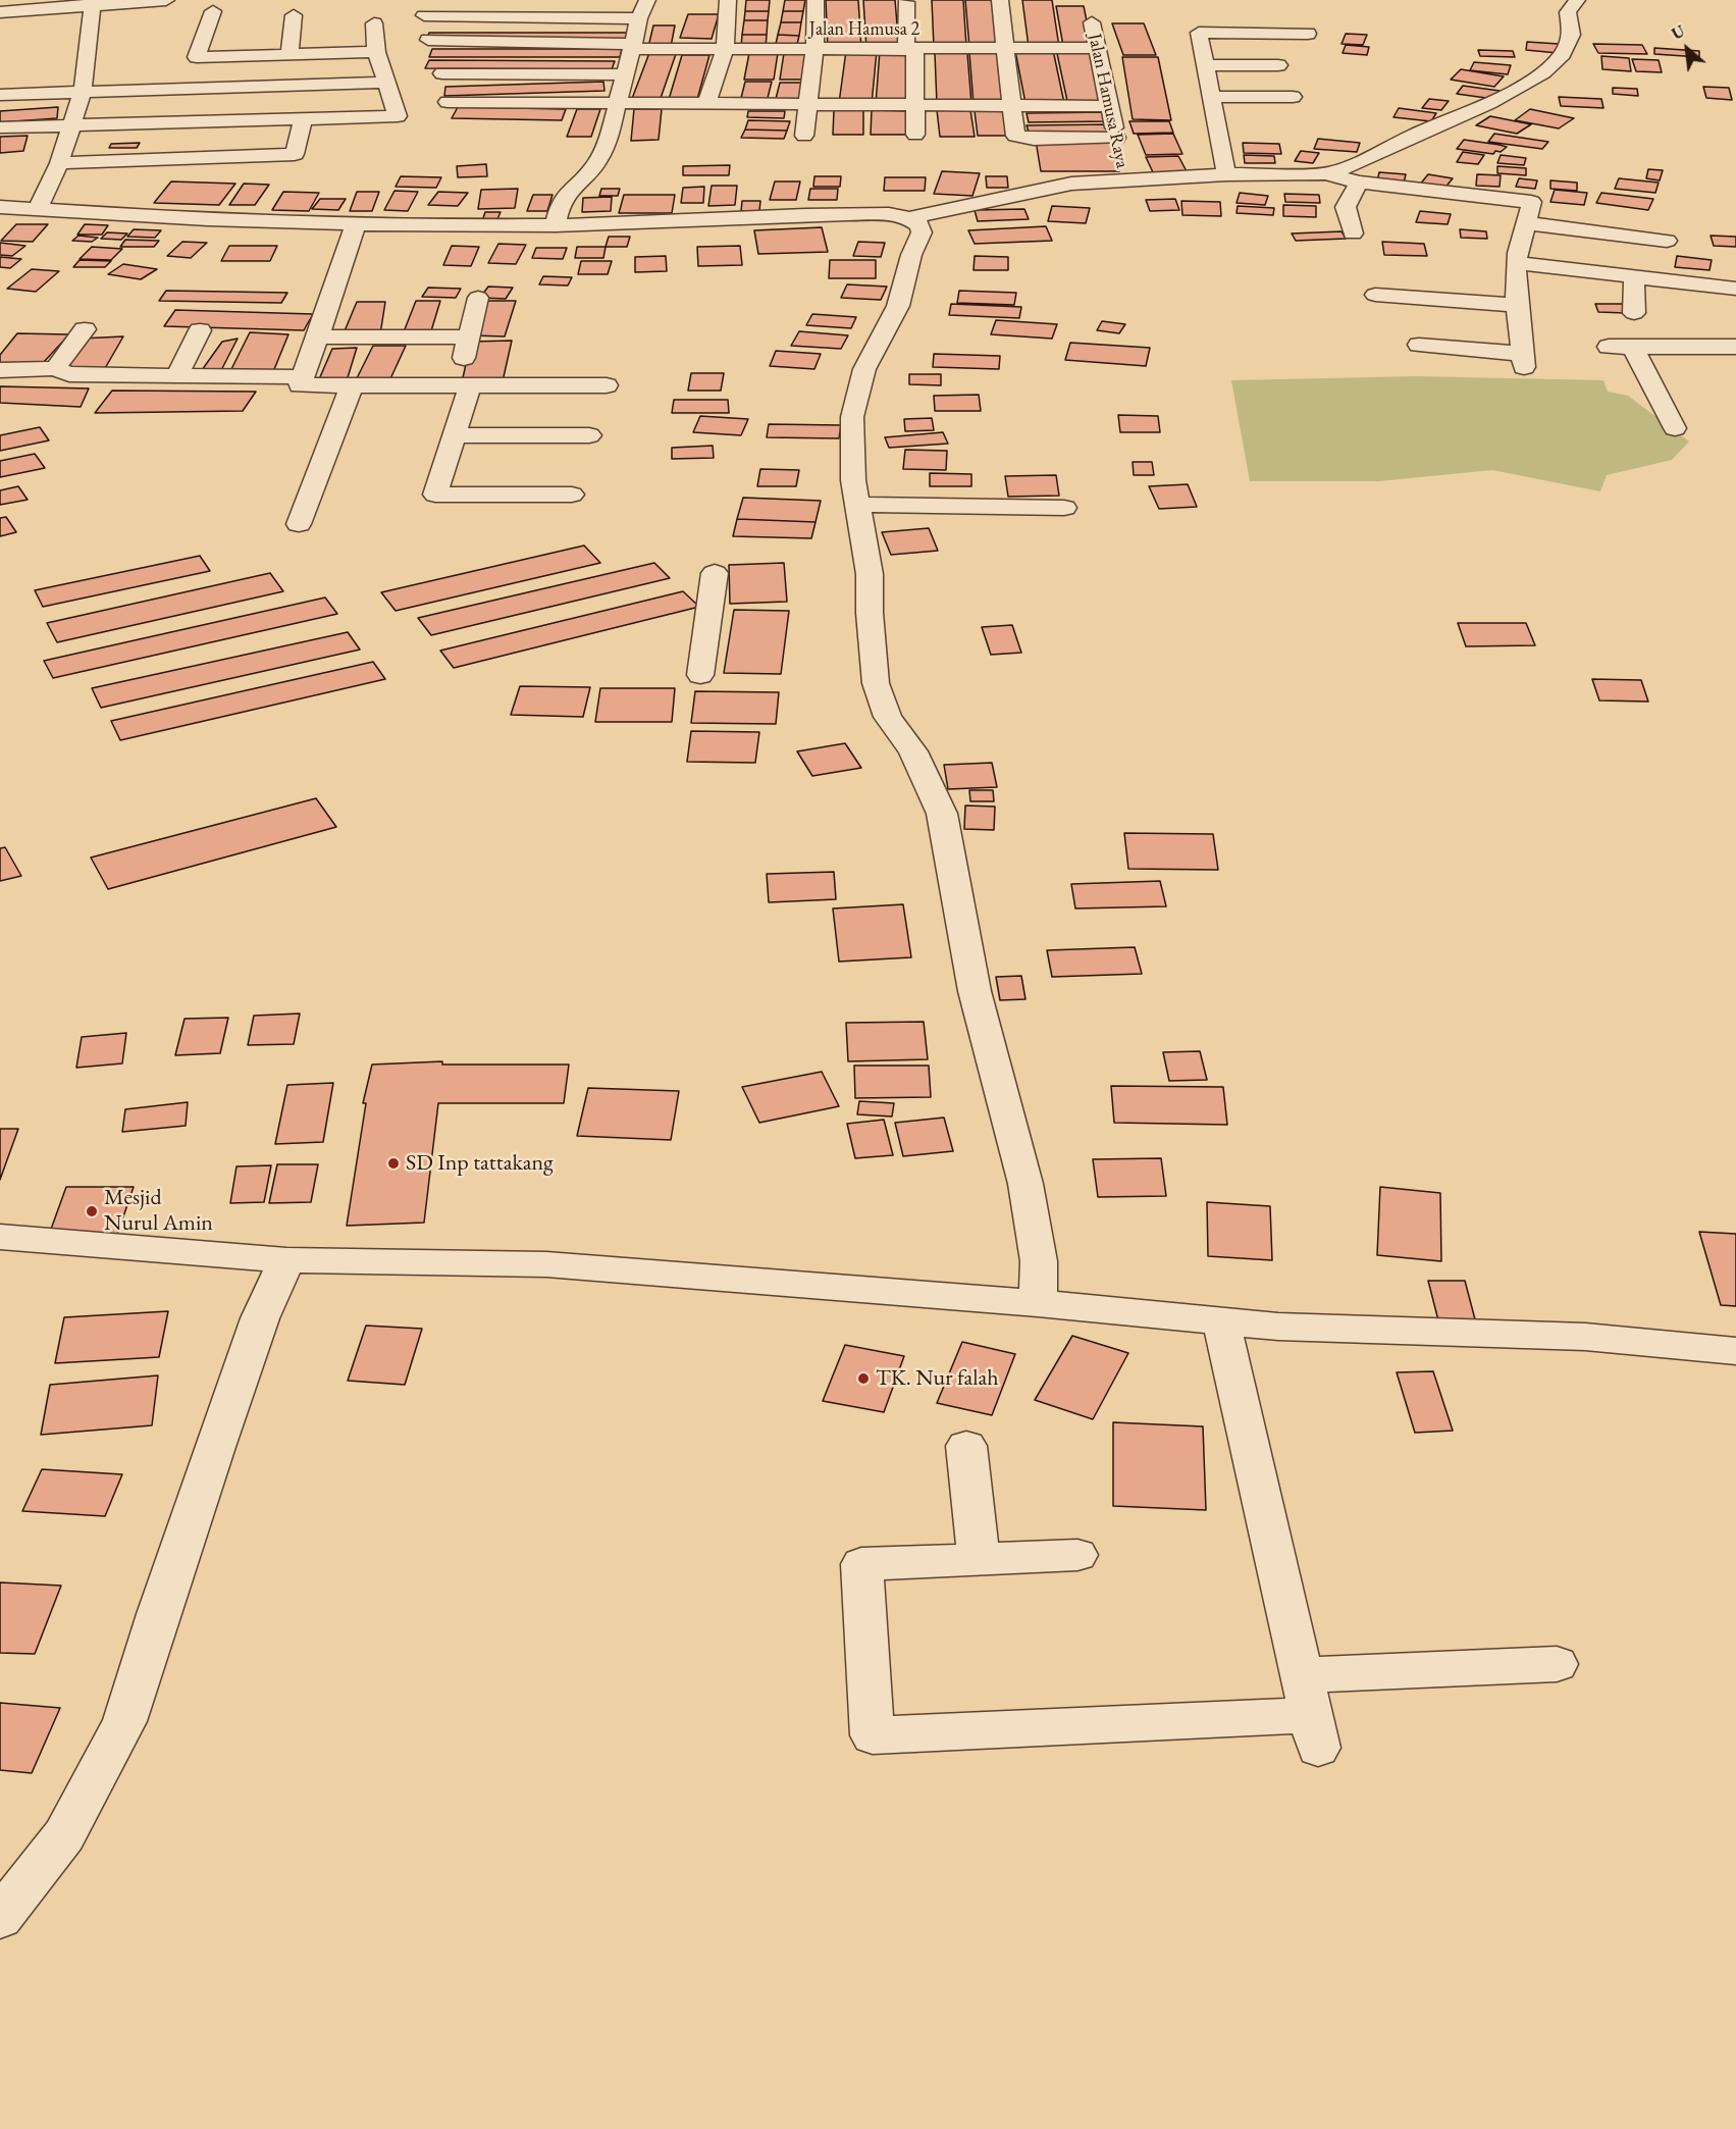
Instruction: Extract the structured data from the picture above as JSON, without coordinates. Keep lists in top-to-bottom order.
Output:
{
  "streets": {
    "street": ["Jalan Hamusa 2", "Jalan Hamusa Raya"]
  },
  "crossings": [
    ["Jalan Hamusa 2", "Jalan Hamusa Raya"]
  ],
  "places": ["SD Inp tattakang", "Mesjid Nurul Amin", "TK. Nur falah"],
  "north": "top left"
}
